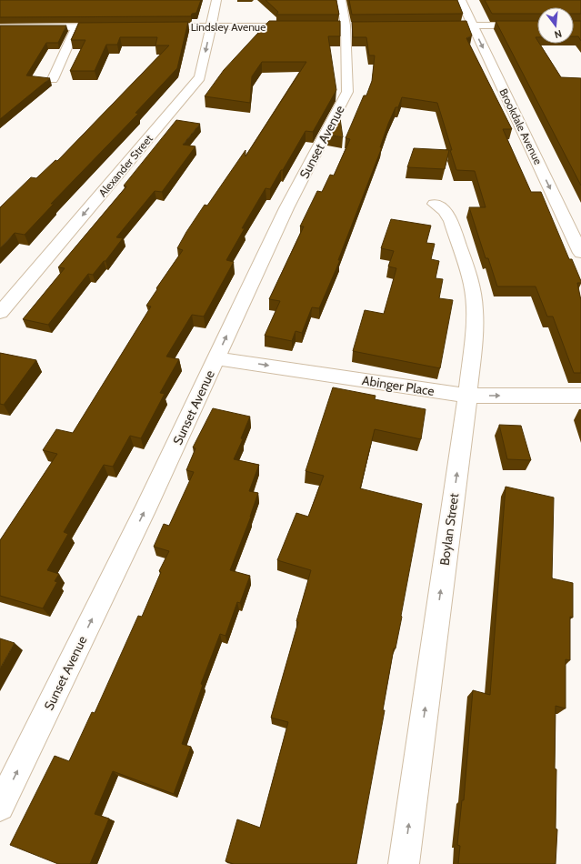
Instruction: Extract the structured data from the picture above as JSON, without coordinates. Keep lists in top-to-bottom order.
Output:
{
  "streets": {
    "street": [
      "Lindsley Avenue",
      "Brookdale Avenue",
      "Sunset Avenue",
      "Alexander Street",
      "Abinger Place",
      "Boylan Street"
    ]
  },
  "crossings": [
    ["Lindsley Avenue", "Alexander Street"],
    ["Sunset Avenue", "Abinger Place"],
    ["Abinger Place", "Boylan Street"]
  ],
  "one_way": [
    "Brookdale Avenue",
    "Sunset Avenue",
    "Alexander Street",
    "Abinger Place",
    "Boylan Street"
  ],
  "north": "bottom"
}
